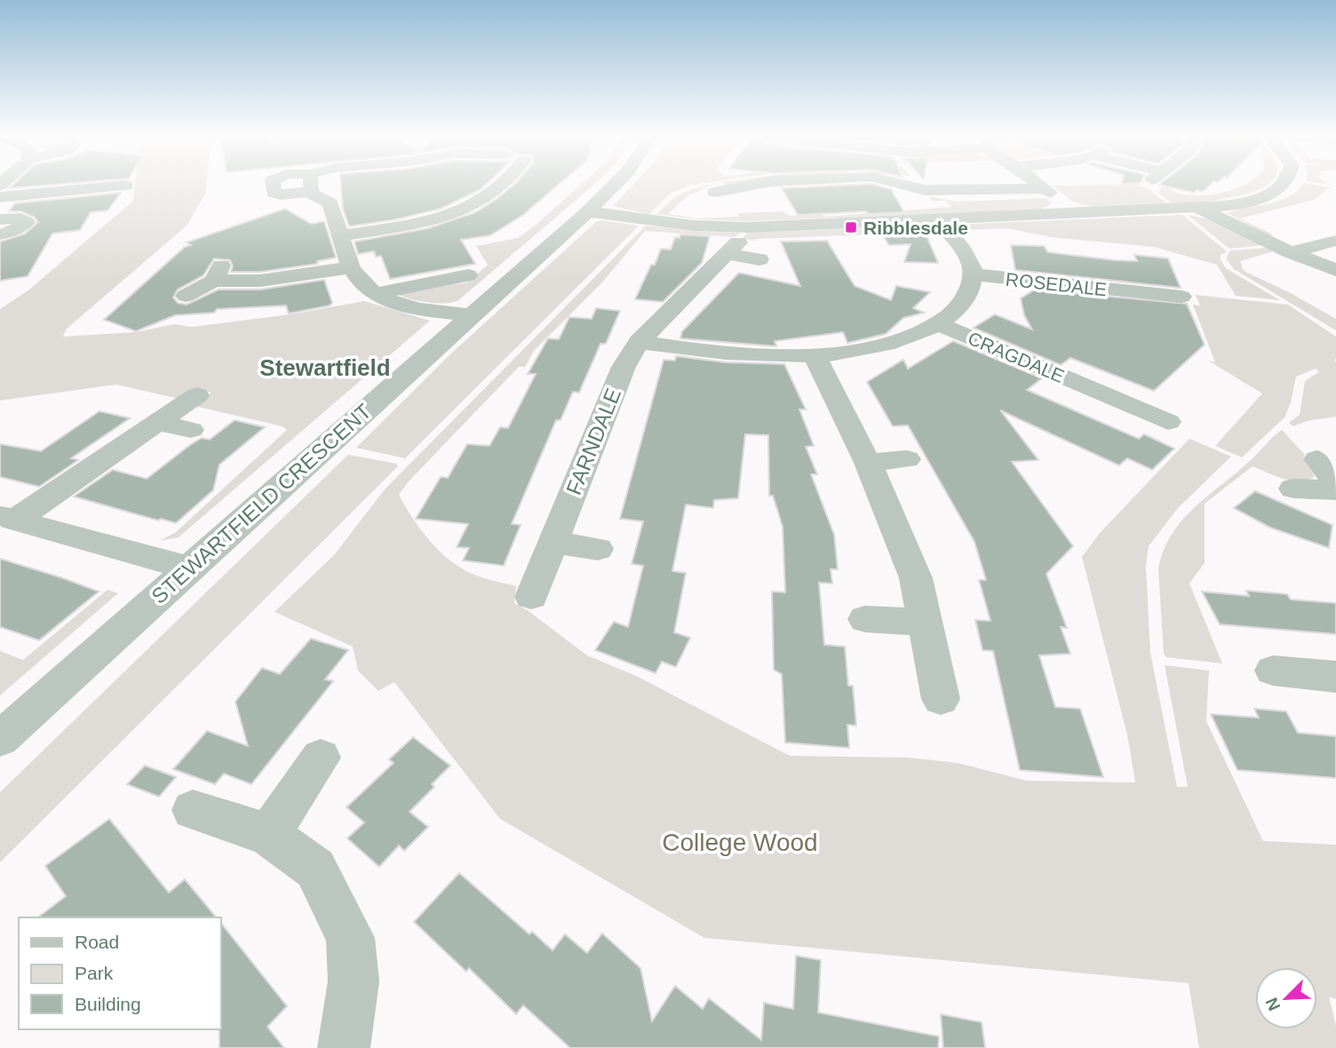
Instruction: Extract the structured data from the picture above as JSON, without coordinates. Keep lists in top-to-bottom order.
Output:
{
  "streets": {
    "street": [
      "ROSEDALE",
      "CRAGDALE",
      "FARNDALE",
      "STEWARTFIELD CRESCENT"
    ]
  },
  "districts": ["Stewartfield"],
  "parks": ["College Wood"],
  "places": {
    "transit": ["Ribblesdale"]
  },
  "legend": ["Road", "Park", "Building"],
  "north": "bottom left"
}
